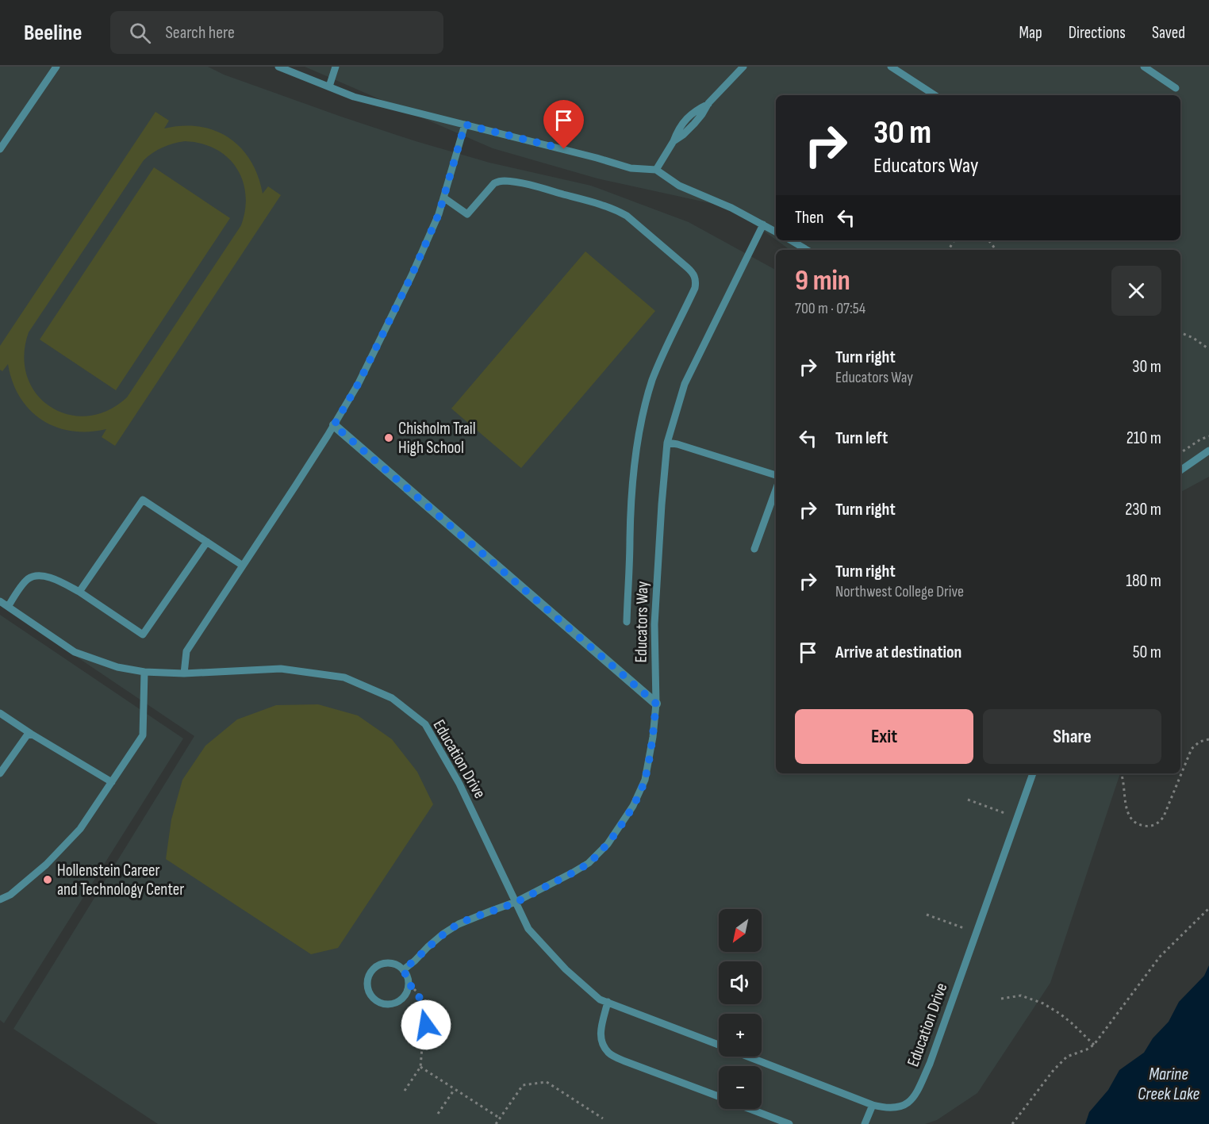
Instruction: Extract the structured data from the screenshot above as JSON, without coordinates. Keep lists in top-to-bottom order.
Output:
{
  "streets": {
    "lane": ["Educators Way", "Education Drive"]
  },
  "crossings": [
    ["Educators Way", "Education Drive"]
  ],
  "water": ["Marine Creek Lake"],
  "places": ["Chisholm Trail High School", "Hollenstein Career and Technology Center"],
  "north": "bottom left",
  "page": {
    "header": "Beeline",
    "search": "Search here",
    "nav": ["Map", "Directions", "Saved"],
    "turn": ["30 m", "Educators Way"],
    "then": "Then",
    "heading": ["9 min", "700 m · 07:54"],
    "list": [
      {
        "name": "Turn right",
        "note": "Educators Way",
        "value": "30 m"
      },
      {
        "name": "Turn left",
        "value": "210 m"
      },
      {
        "name": "Turn right",
        "value": "230 m"
      },
      {
        "name": "Turn right",
        "note": "Northwest College Drive",
        "value": "180 m"
      },
      {
        "name": "Arrive at destination",
        "value": "50 m"
      }
    ],
    "buttons": ["Exit", "Share"],
    "map_buttons": ["+", "−"]
  }
}
